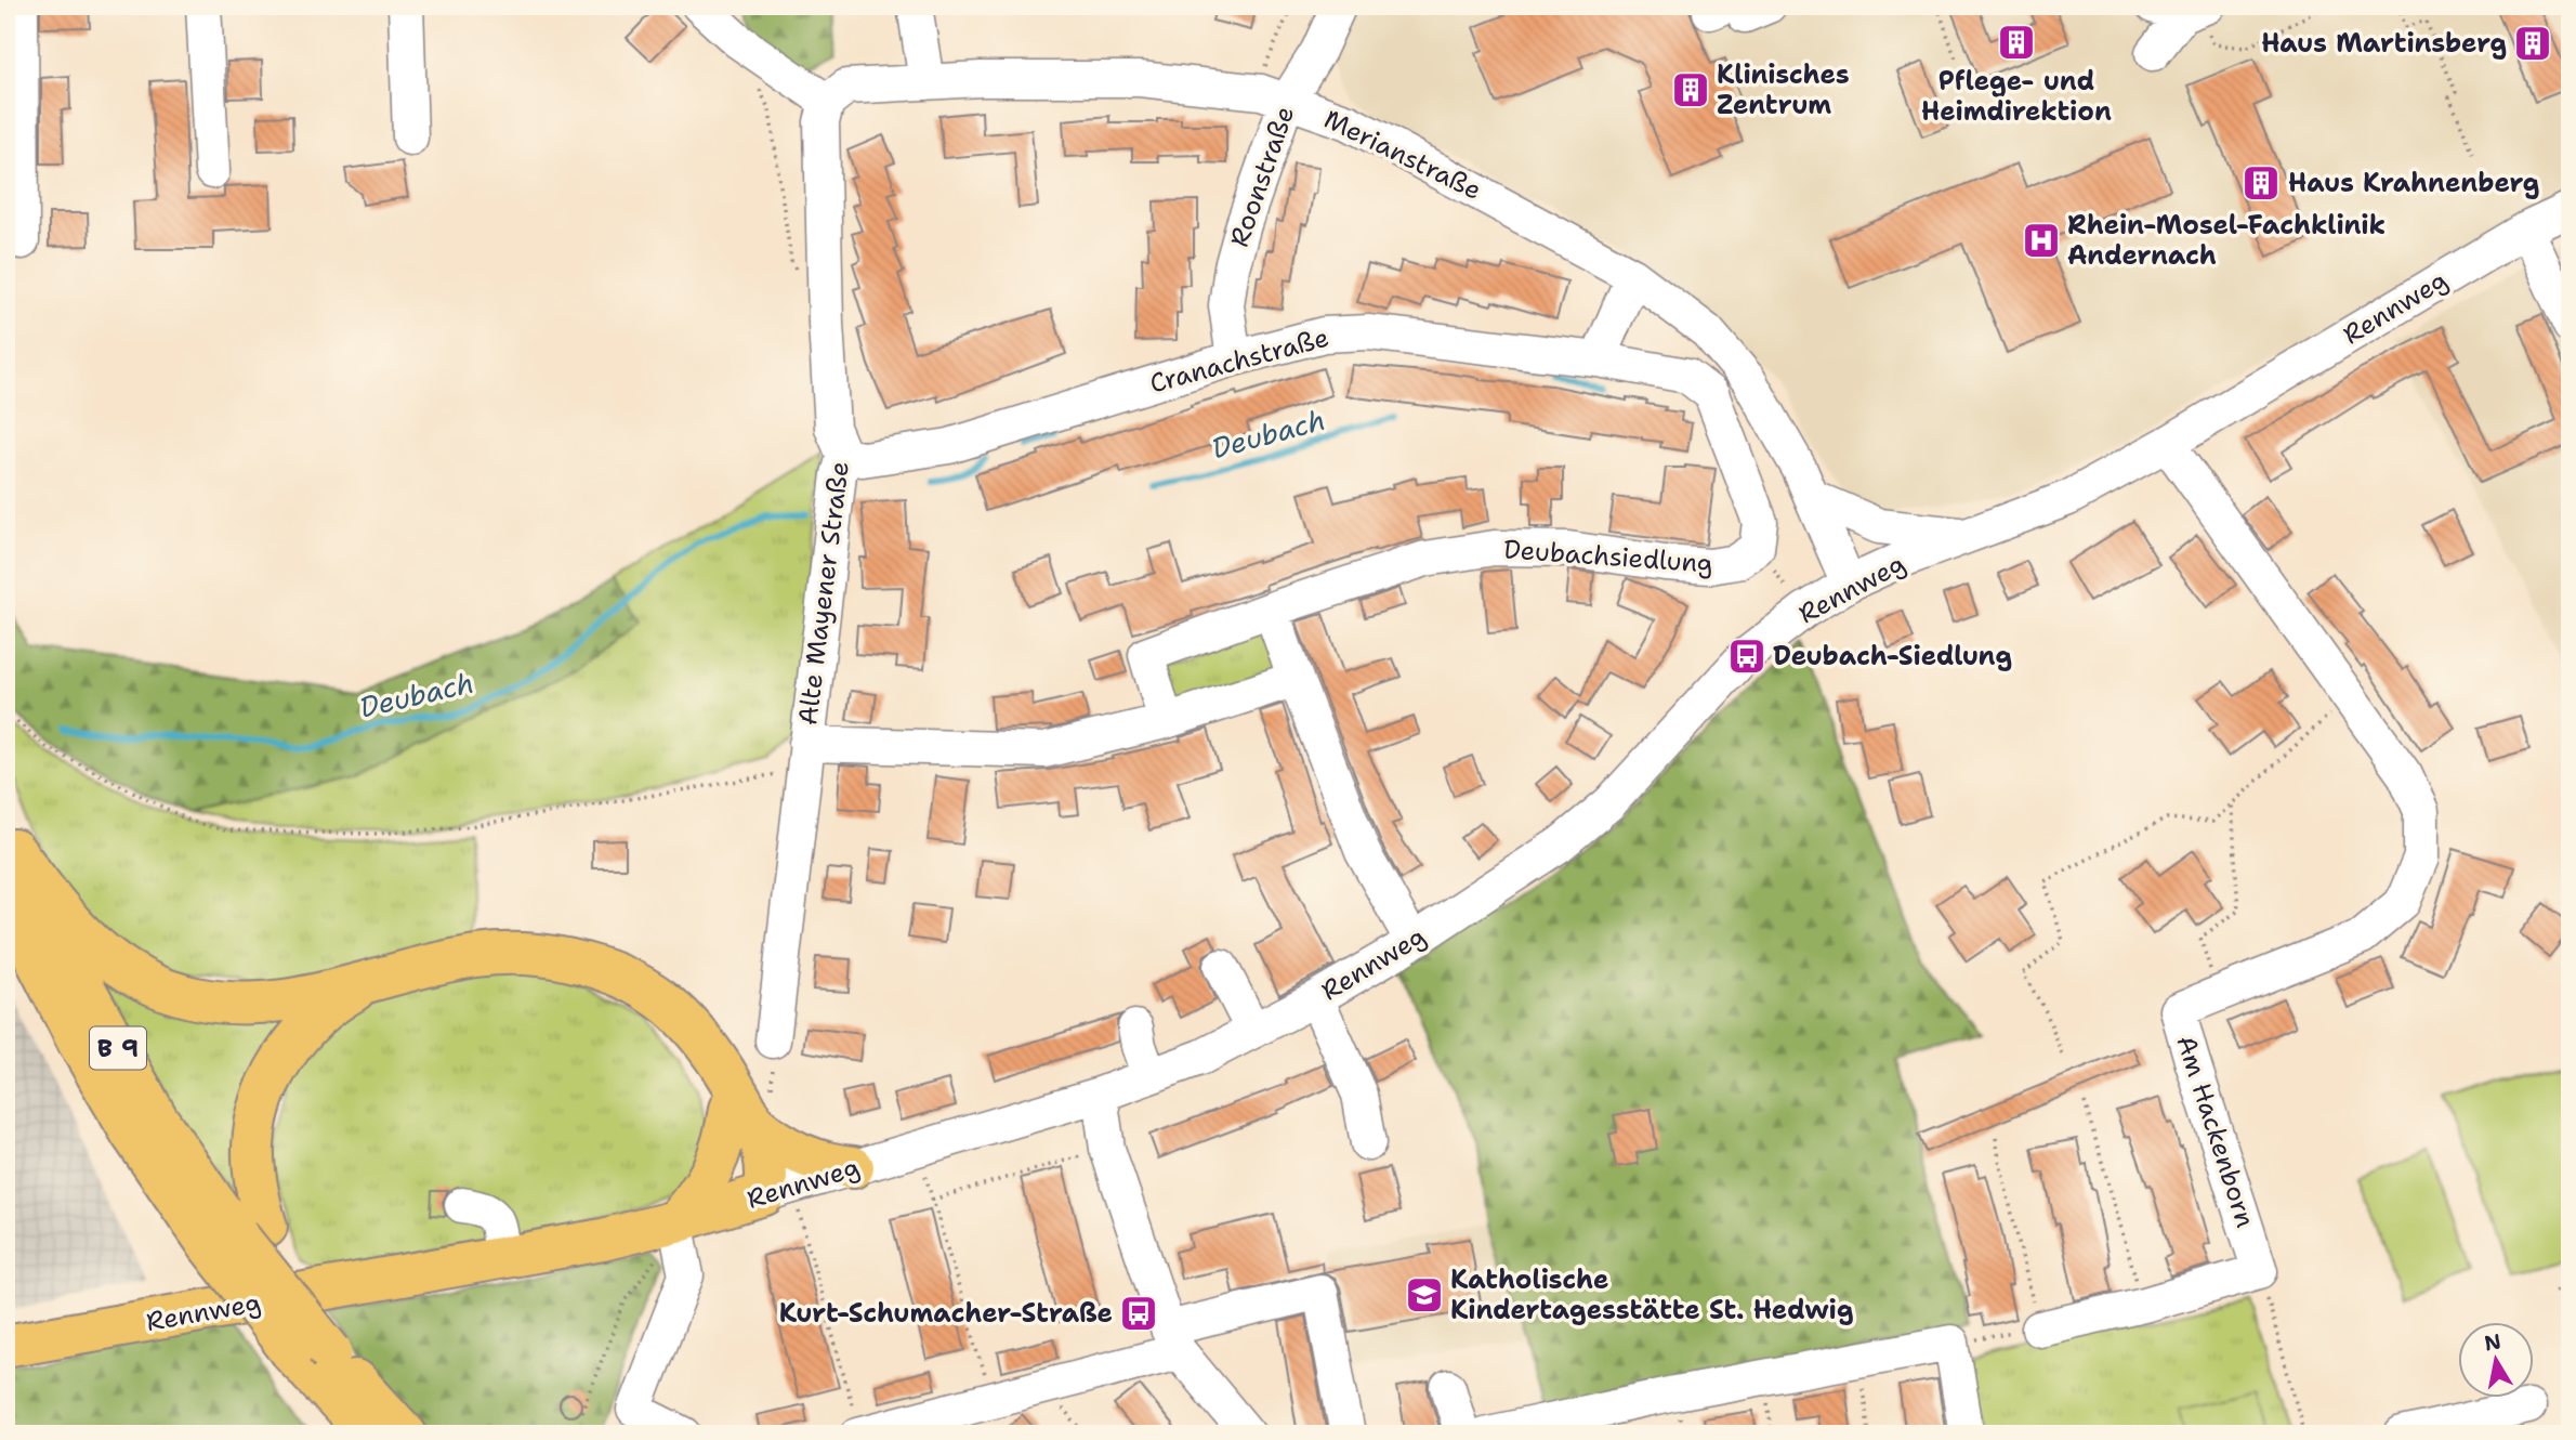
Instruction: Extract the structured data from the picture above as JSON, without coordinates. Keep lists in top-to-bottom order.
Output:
{
  "streets": {
    "main road": ["Rennweg", "B 9"],
    "street": [
      "Merianstraße",
      "Roonstraße",
      "Cranachstraße",
      "Deubachsiedlung",
      "Alte Mayener Straße",
      "Am Hackenborn"
    ]
  },
  "crossings": [
    ["Merianstraße", "Roonstraße"],
    ["Merianstraße", "Rennweg"],
    ["Merianstraße", "Alte Mayener Straße"],
    ["Roonstraße", "Cranachstraße"],
    ["Rennweg", "Am Hackenborn"],
    ["Cranachstraße", "Alte Mayener Straße"]
  ],
  "water": ["Deubach"],
  "places": {
    "building": [
      "Pflege- und Heimdirektion",
      "Haus Martinsberg",
      "Klinisches Zentrum",
      "Haus Krahnenberg"
    ],
    "hospital": ["Rhein-Mosel-Fachklinik Andernach"],
    "bus stop": ["Deubach-Siedlung", "Kurt-Schumacher-Straße"],
    "school or university": ["Katholische Kindertagesstätte St. Hedwig"]
  },
  "north": "top"
}
